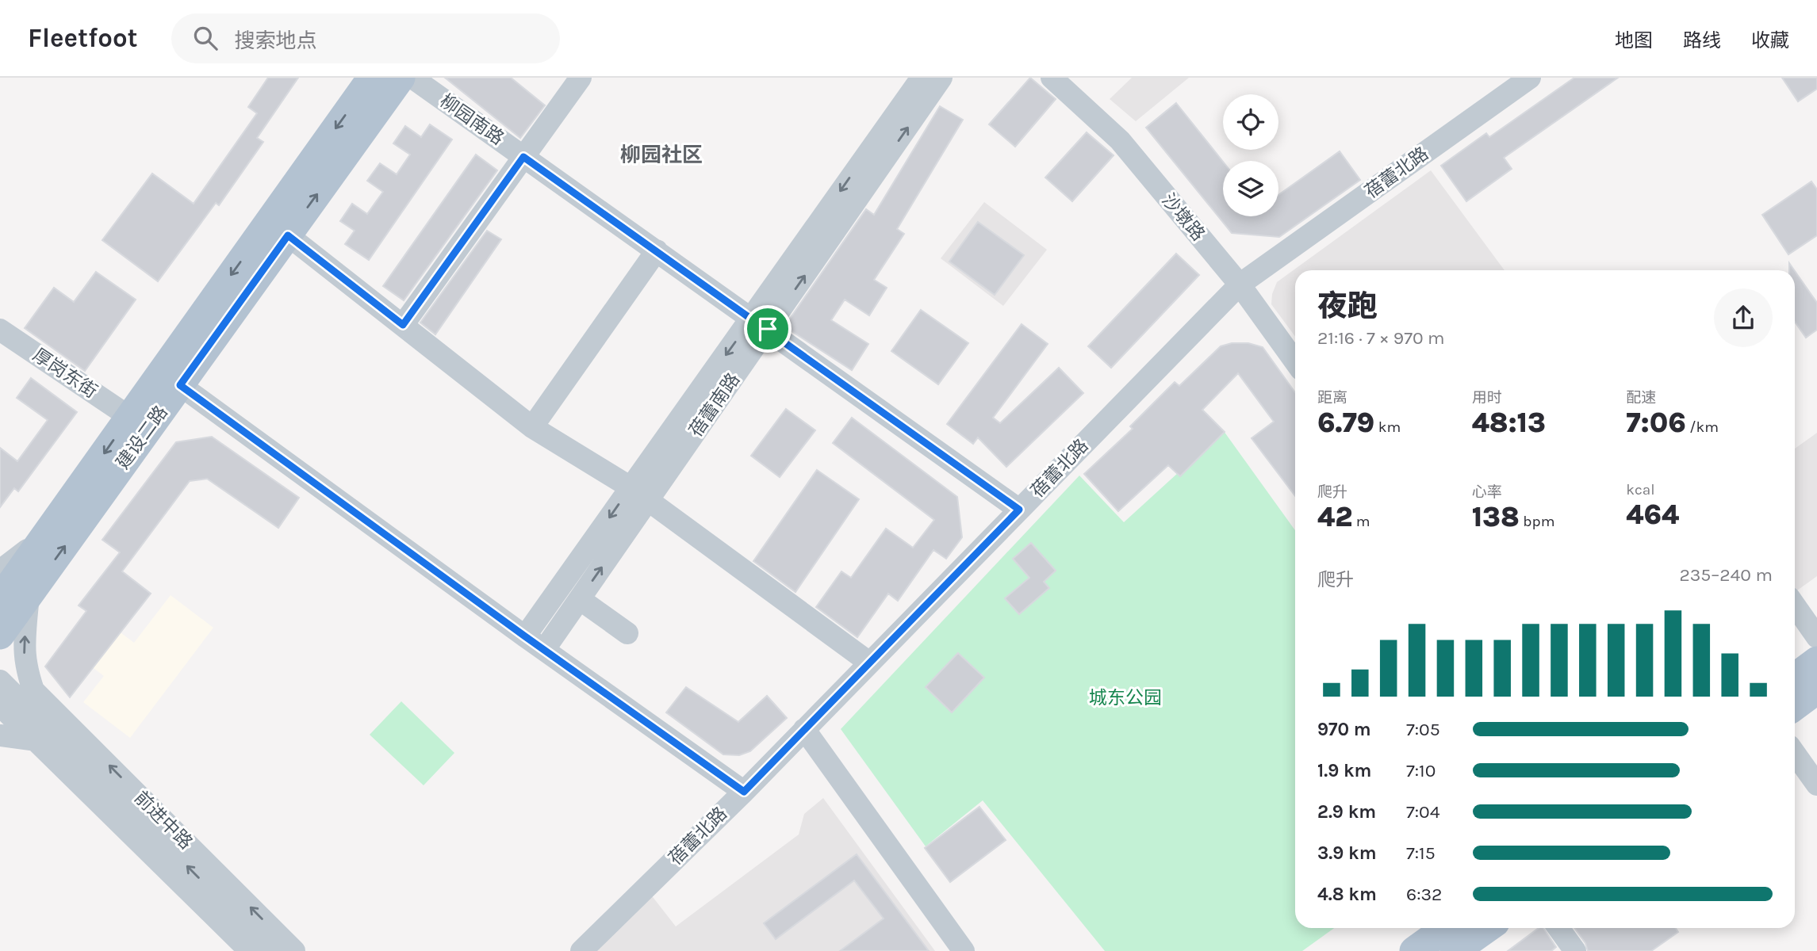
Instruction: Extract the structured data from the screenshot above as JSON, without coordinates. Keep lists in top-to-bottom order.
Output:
{
  "streets": {
    "main road": ["建设二路"],
    "street": [
      "柳园南路",
      "蓓蕾北路",
      "沙墩路",
      "厚岗东街",
      "蓓蕾南路",
      "前进中路"
    ]
  },
  "crossings": [
    ["柳园南路", "蓓蕾北路"],
    ["柳园南路", "蓓蕾南路"],
    ["蓓蕾北路", "沙墩路"],
    ["厚岗东街", "建设二路"]
  ],
  "districts": ["柳园社区"],
  "parks": ["城东公园"],
  "page": {
    "header": "Fleetfoot",
    "search": "搜索地点",
    "nav": ["地图", "路线", "收藏"],
    "heading": ["夜跑", "21:16 · 7 × 970 m"],
    "stats": [
      ["距离", "6.79 km"],
      ["用时", "48:13"],
      ["配速", "7:06 /km"],
      ["爬升", "42 m"],
      ["心率", "138 bpm"],
      ["kcal", "464"]
    ],
    "chart": ["爬升", "235–240 m"],
    "list": [
      {
        "name": "970 m",
        "note": "7:05"
      },
      {
        "name": "1.9 km",
        "note": "7:10"
      },
      {
        "name": "2.9 km",
        "note": "7:04"
      },
      {
        "name": "3.9 km",
        "note": "7:15"
      },
      {
        "name": "4.8 km",
        "note": "6:32"
      }
    ]
  }
}
